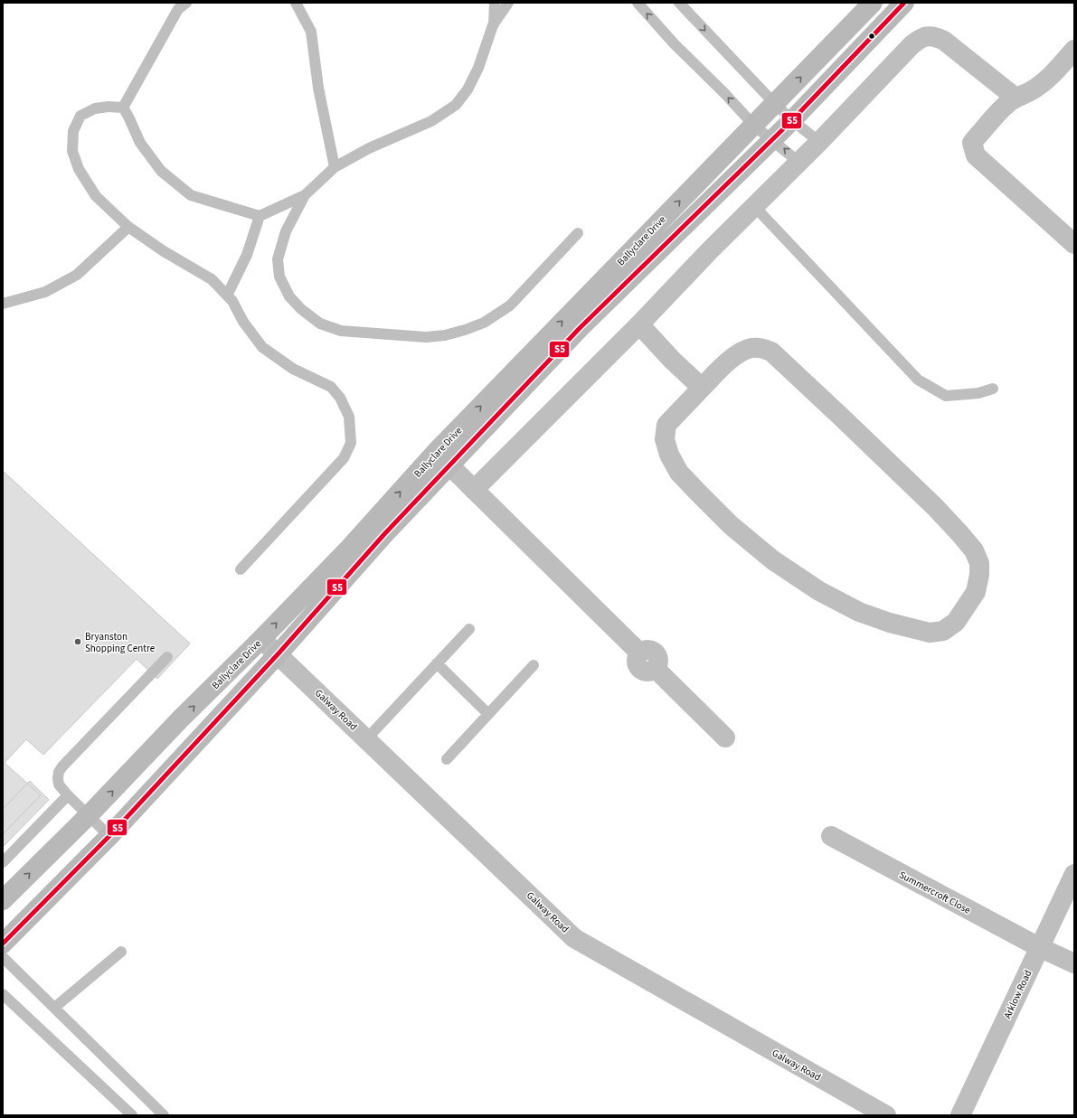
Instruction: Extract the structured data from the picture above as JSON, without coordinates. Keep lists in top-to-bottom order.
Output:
{
  "streets": {
    "street": [
      "Ballyclare Drive",
      "Galway Road",
      "Summercroft Close",
      "Arklow Road"
    ]
  },
  "crossings": [
    ["Ballyclare Drive", "Galway Road"],
    ["Summercroft Close", "Arklow Road"]
  ],
  "places": ["Bryanston Shopping Centre"],
  "lines": ["transit line S5"]
}
